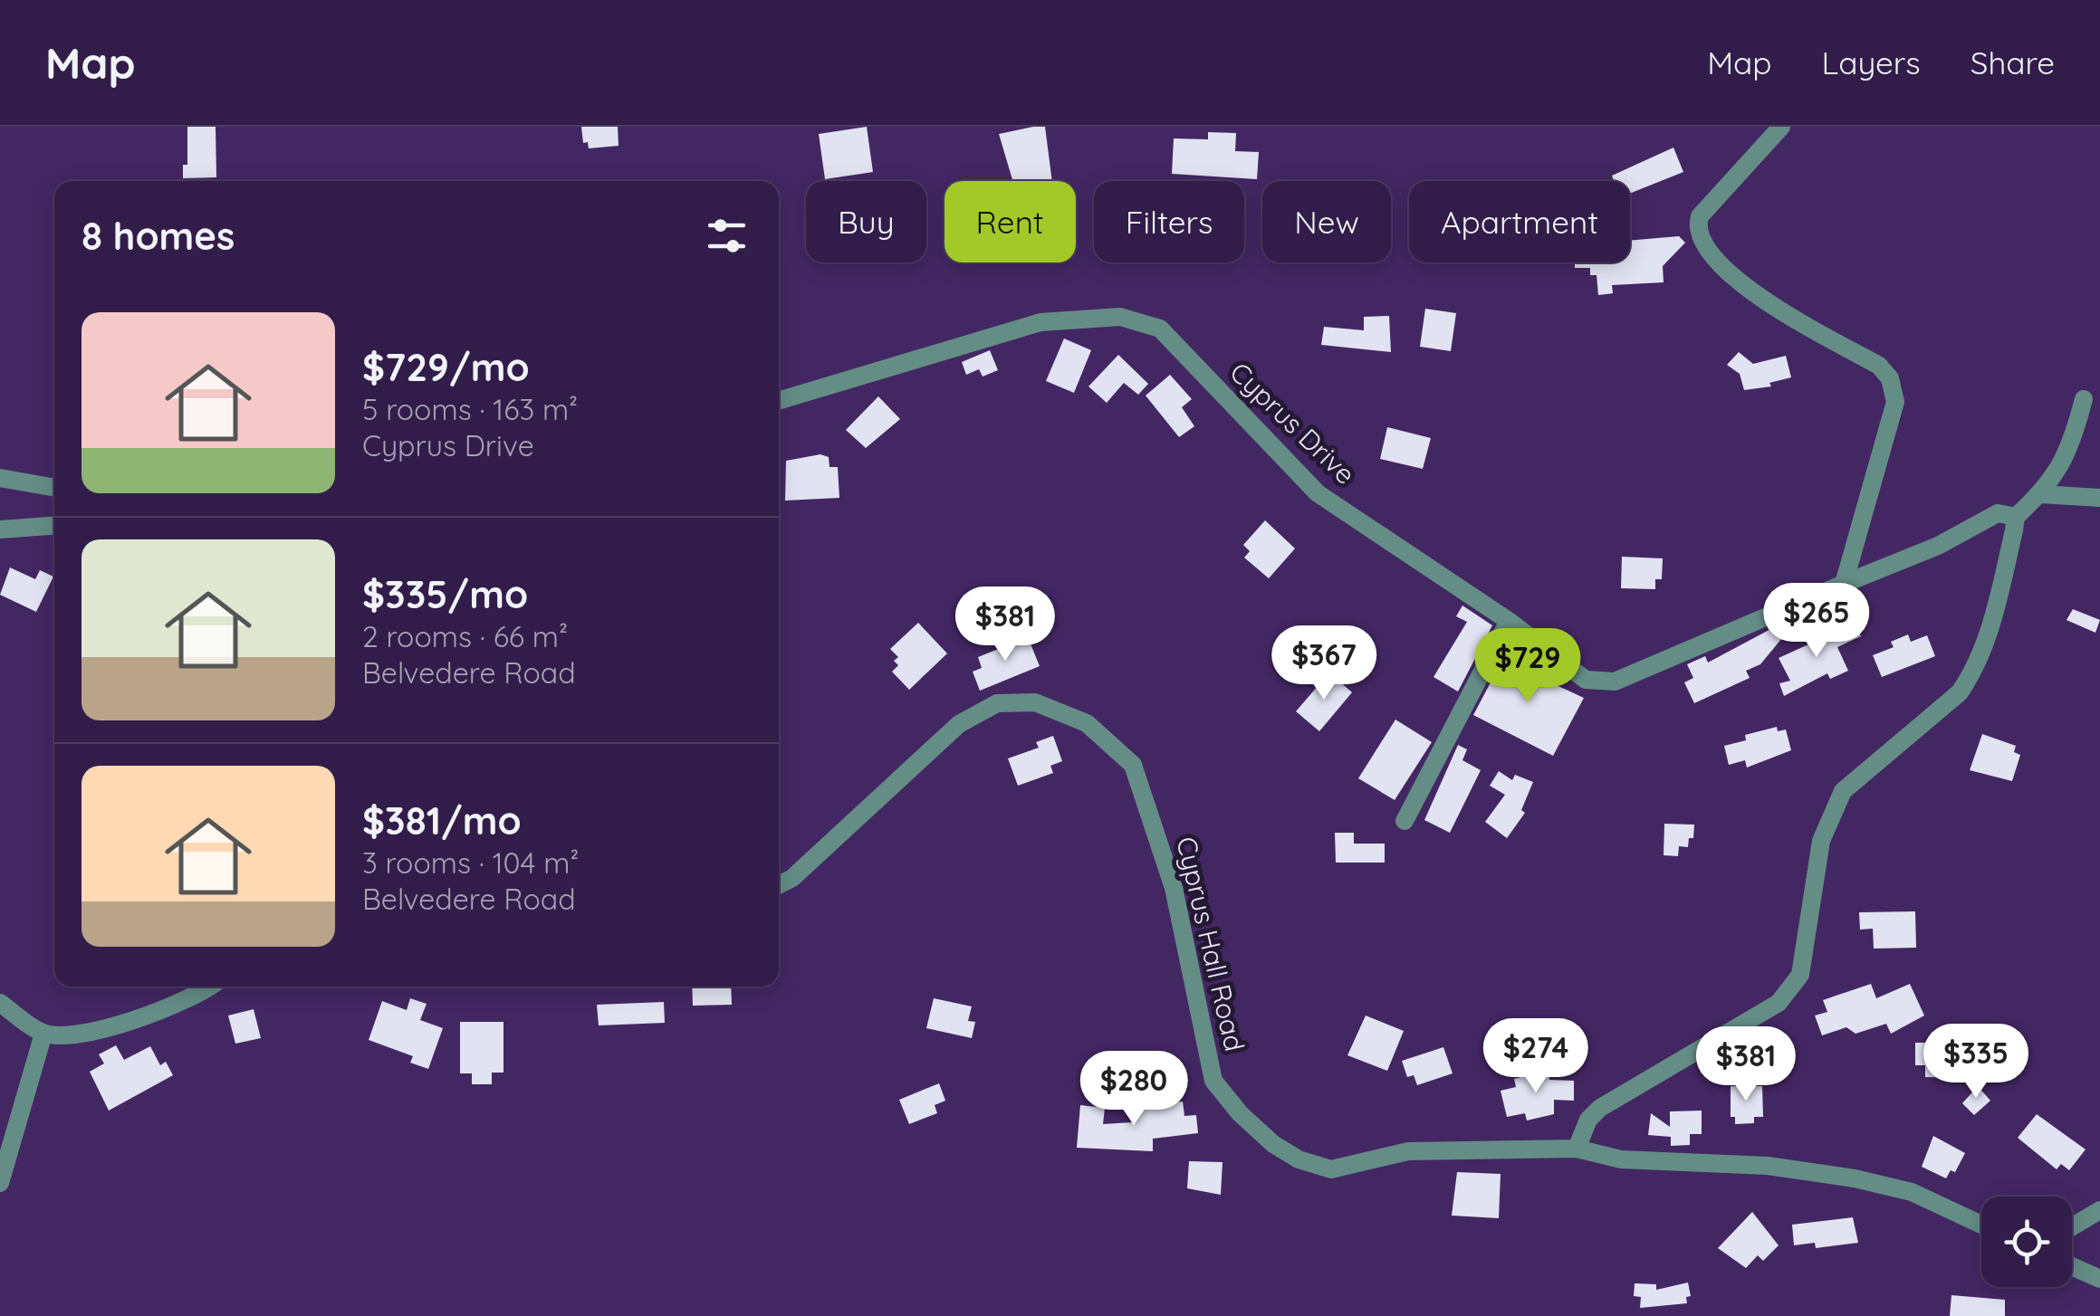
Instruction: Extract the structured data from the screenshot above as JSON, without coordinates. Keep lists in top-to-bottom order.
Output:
{
  "streets": {
    "street": ["Cyprus Drive", "Cyprus Hall Road"]
  },
  "page": {
    "header": "Map",
    "nav": ["Map", "Layers", "Share"],
    "chip": [
      "Buy",
      "Rent",
      "Filters",
      "New",
      "Apartment"
    ],
    "heading": "8 homes",
    "list": [
      {
        "name": "$729/mo",
        "note": "5 rooms · 163 m² · Cyprus Drive"
      },
      {
        "name": "$335/mo",
        "note": "2 rooms · 66 m² · Belvedere Road"
      },
      {
        "name": "$381/mo",
        "note": "3 rooms · 104 m² · Belvedere Road"
      }
    ],
    "price": [
      "$265",
      "$381",
      "$367",
      "$729",
      "$274",
      "$335",
      "$381",
      "$280"
    ]
  }
}
